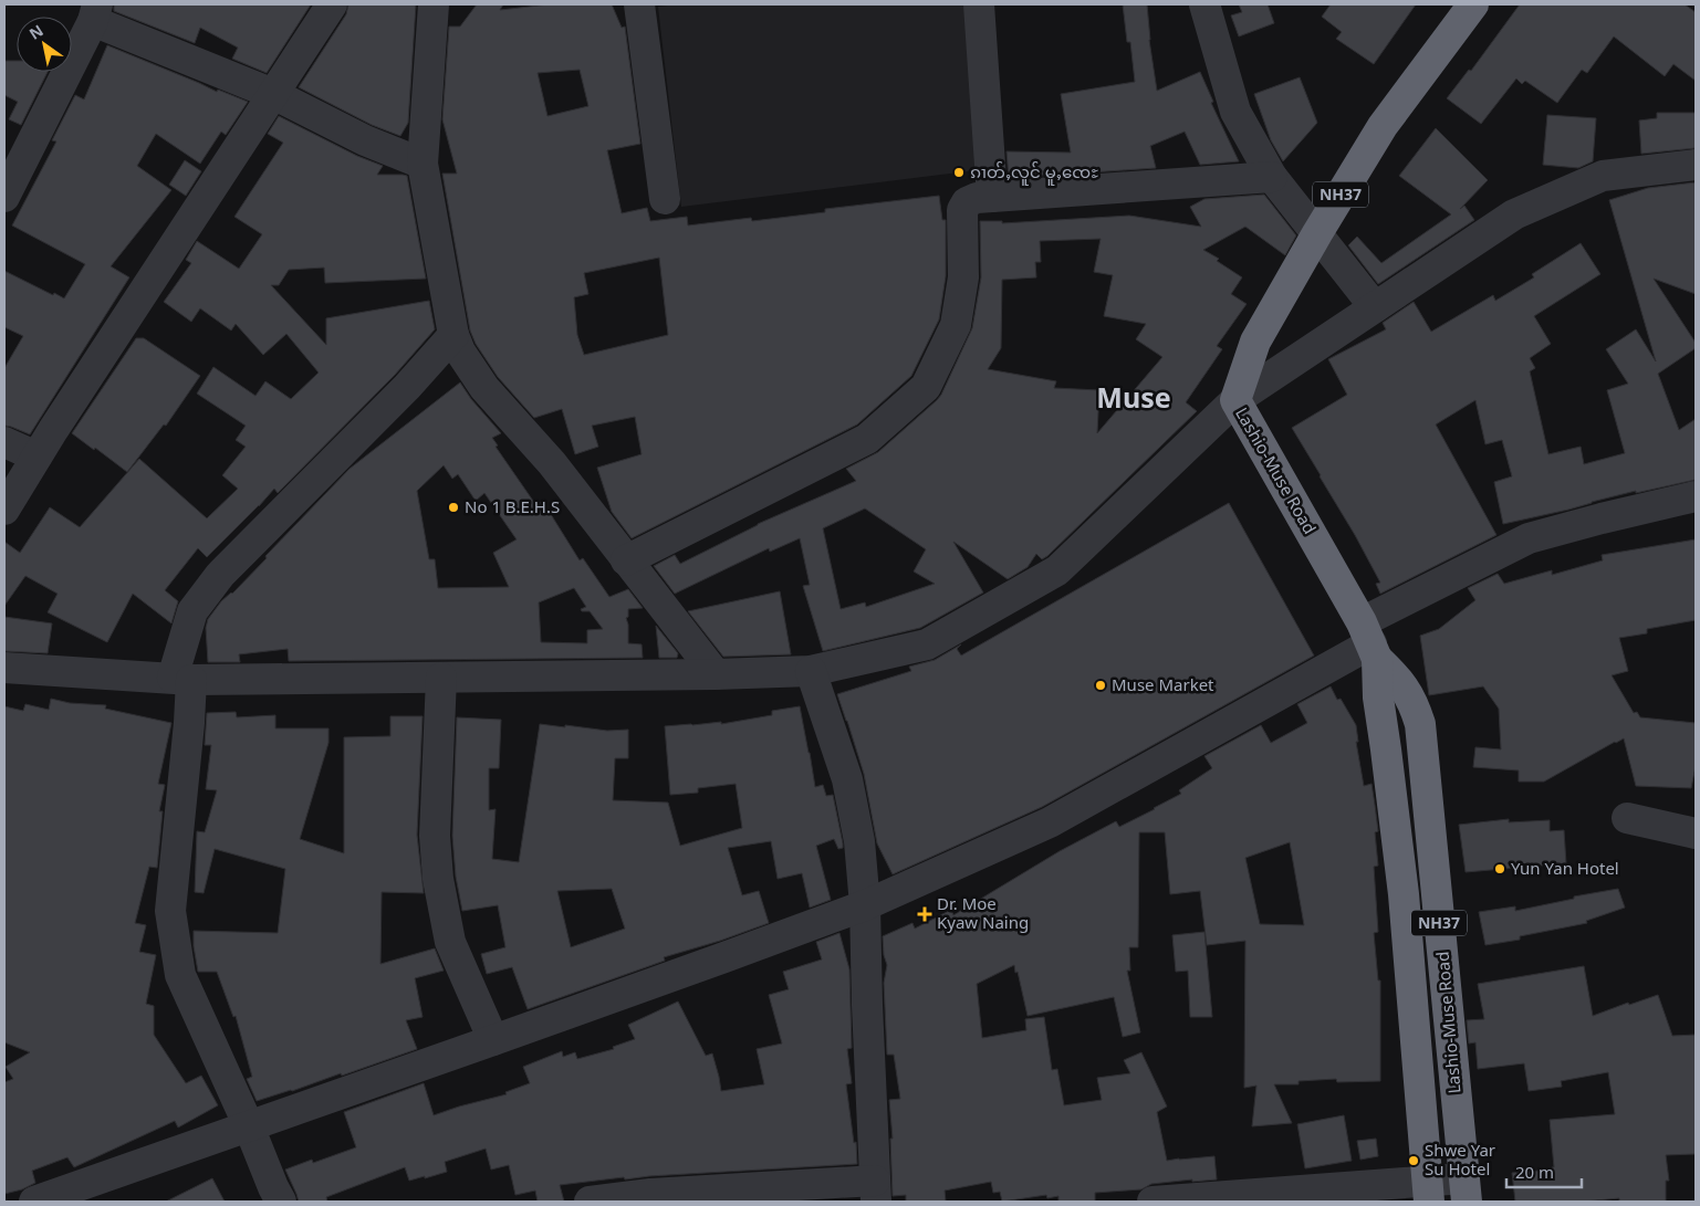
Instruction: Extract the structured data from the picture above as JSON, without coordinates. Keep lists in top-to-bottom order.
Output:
{
  "streets": {
    "highway": ["NH37", "Lashio-Muse Road"]
  },
  "districts": ["Muse"],
  "places": {
    "other": [
      "ၵၢတ်ႇလူင် မူႇၸေႊ",
      "No 1 B.E.H.S",
      "Muse Market",
      "Yun Yan Hotel",
      "Shwe Yar Su Hotel"
    ],
    "health": ["Dr. Moe Kyaw Naing"]
  },
  "scale_bar": "20 m",
  "north": "top left"
}
